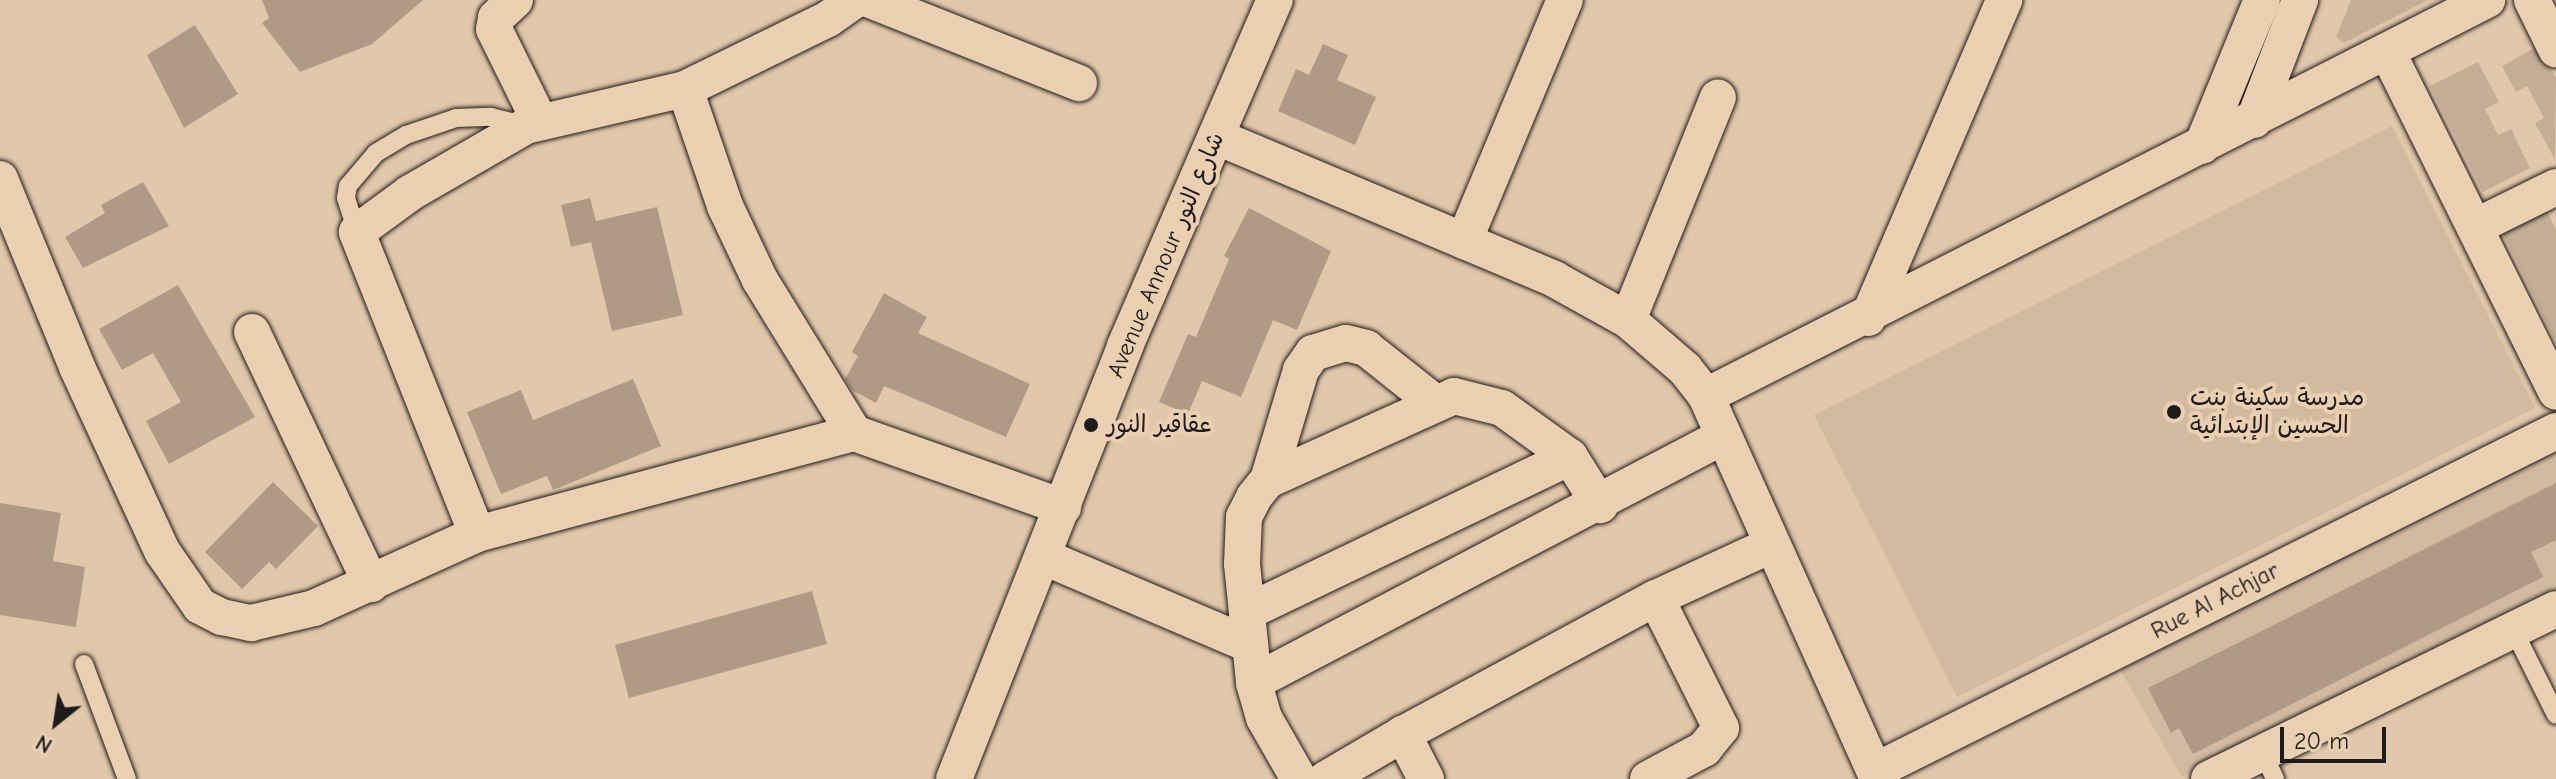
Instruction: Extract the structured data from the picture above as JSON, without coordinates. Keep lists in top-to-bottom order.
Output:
{
  "streets": {
    "street": ["Avenue Annour شارع النور", "Rue Al Achjar"]
  },
  "places": ["مدرسة سكينة بنت الحسين الإبتدائية", "عقاقير النور"],
  "scale_bar": "20 m",
  "north": "bottom left"
}
